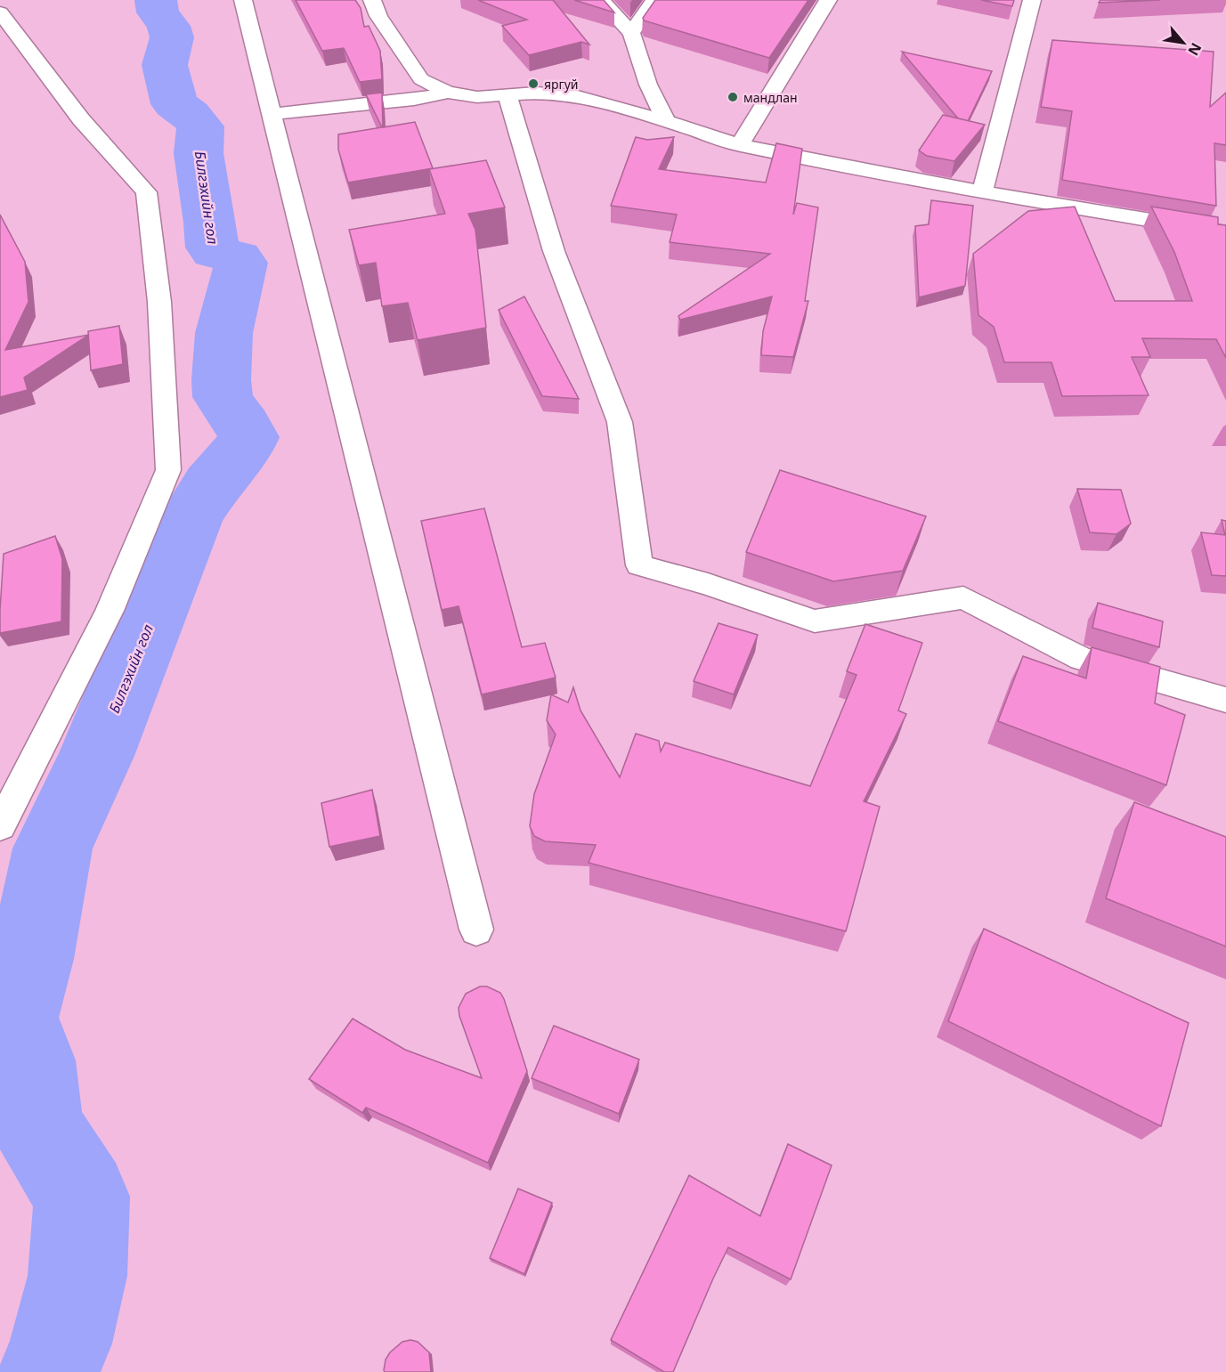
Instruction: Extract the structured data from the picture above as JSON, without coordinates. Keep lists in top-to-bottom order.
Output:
{
  "water": ["Билгэхийн гол"],
  "places": ["яргуй", "мандлан"],
  "north": "bottom right"
}
